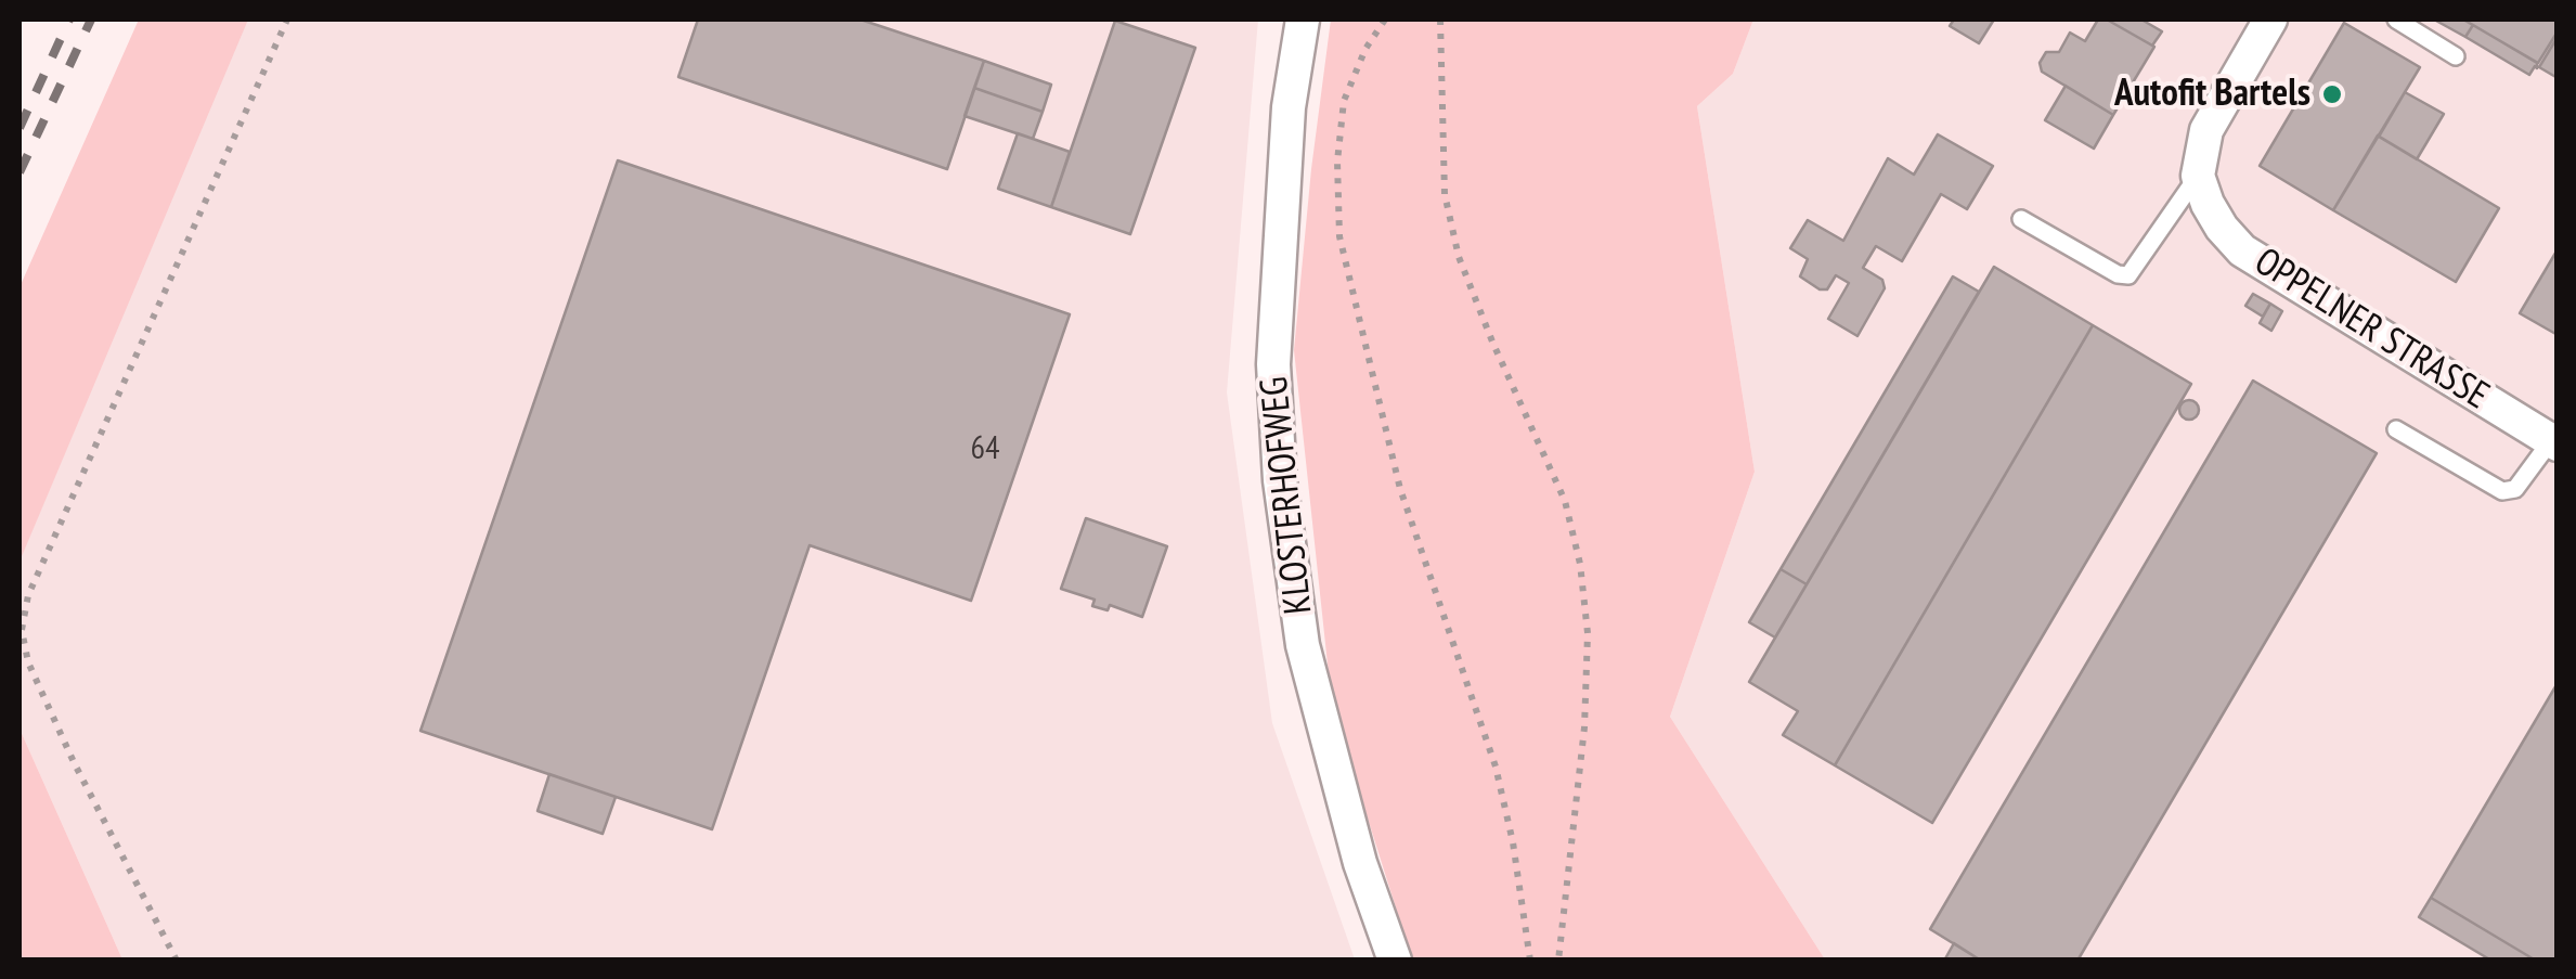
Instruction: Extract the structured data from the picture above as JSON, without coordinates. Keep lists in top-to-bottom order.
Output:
{
  "streets": {
    "street": ["OPPELNER STRASSE", "KLOSTERHOFWEG"]
  },
  "places": ["Autofit Bartels"],
  "house_numbers": ["64"]
}
